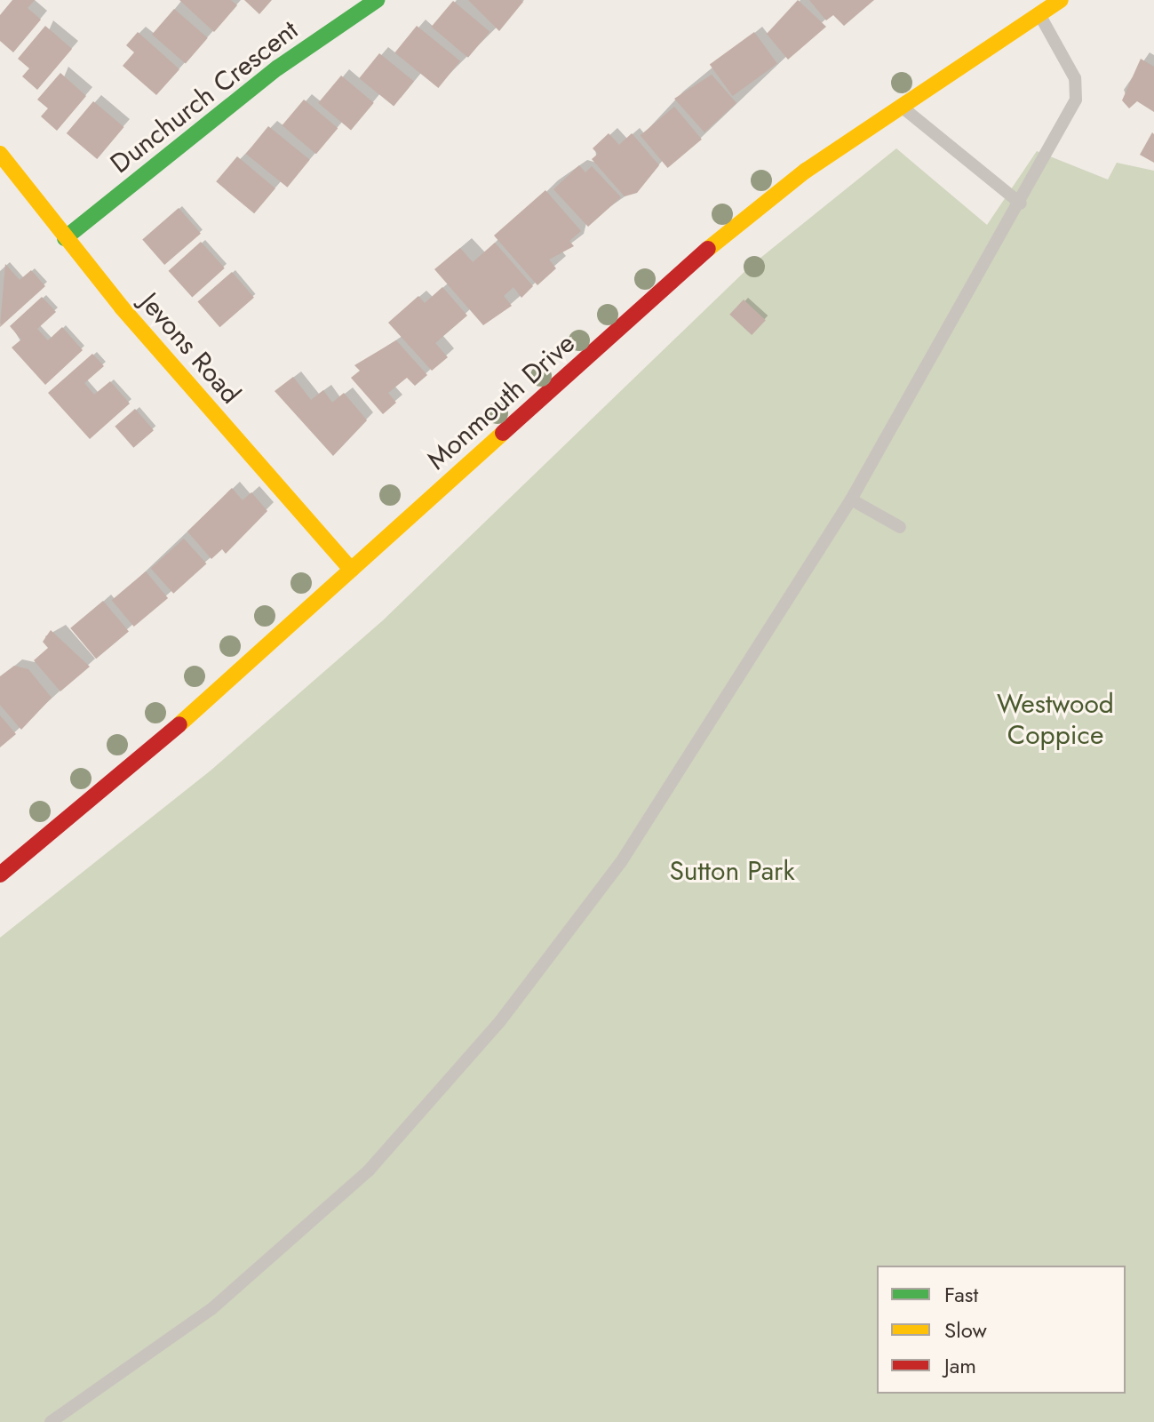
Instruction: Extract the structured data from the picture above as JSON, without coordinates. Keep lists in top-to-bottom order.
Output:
{
  "streets": {
    "street": ["Dunchurch Crescent", "Jevons Road", "Monmouth Drive"]
  },
  "crossings": [
    ["Dunchurch Crescent", "Jevons Road"],
    ["Jevons Road", "Monmouth Drive"]
  ],
  "parks": ["Westwood Coppice", "Sutton Park"],
  "legend": ["Fast", "Slow", "Jam"]
}
